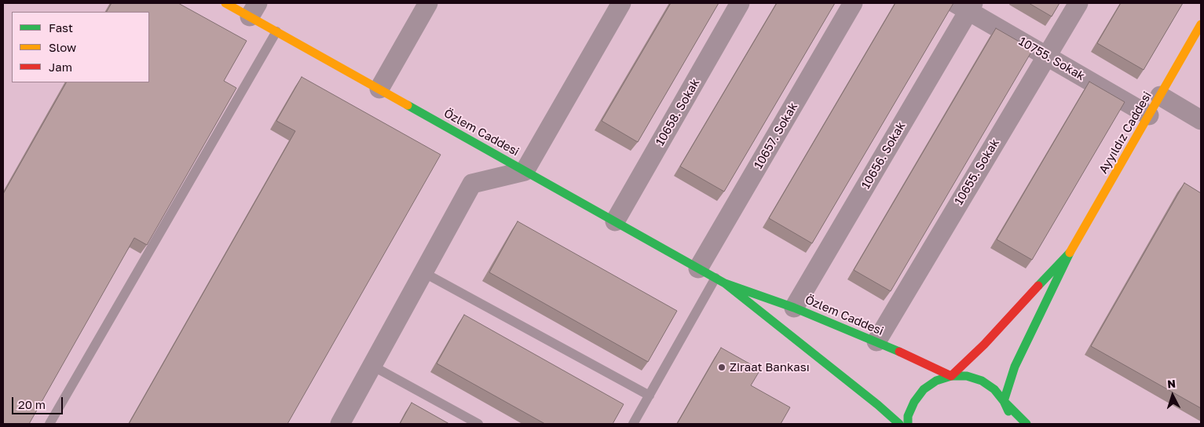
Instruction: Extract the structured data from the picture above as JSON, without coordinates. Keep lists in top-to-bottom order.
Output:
{
  "streets": {
    "street": [
      "10755. Sokak",
      "10658. Sokak",
      "Özlem Caddesi",
      "Ayyıldız Caddesi",
      "10657. Sokak",
      "10656. Sokak",
      "10655. Sokak"
    ]
  },
  "crossings": [
    ["10755. Sokak", "Ayyıldız Caddesi"],
    ["10755. Sokak", "10656. Sokak"],
    ["10755. Sokak", "10655. Sokak"],
    ["10658. Sokak", "Özlem Caddesi"],
    ["Özlem Caddesi", "Ayyıldız Caddesi"],
    ["Özlem Caddesi", "10657. Sokak"],
    ["Özlem Caddesi", "10656. Sokak"],
    ["Özlem Caddesi", "10655. Sokak"]
  ],
  "places": ["Ziraat Bankası"],
  "legend": ["Fast", "Slow", "Jam"],
  "scale_bar": "20 m",
  "north": "top"
}
